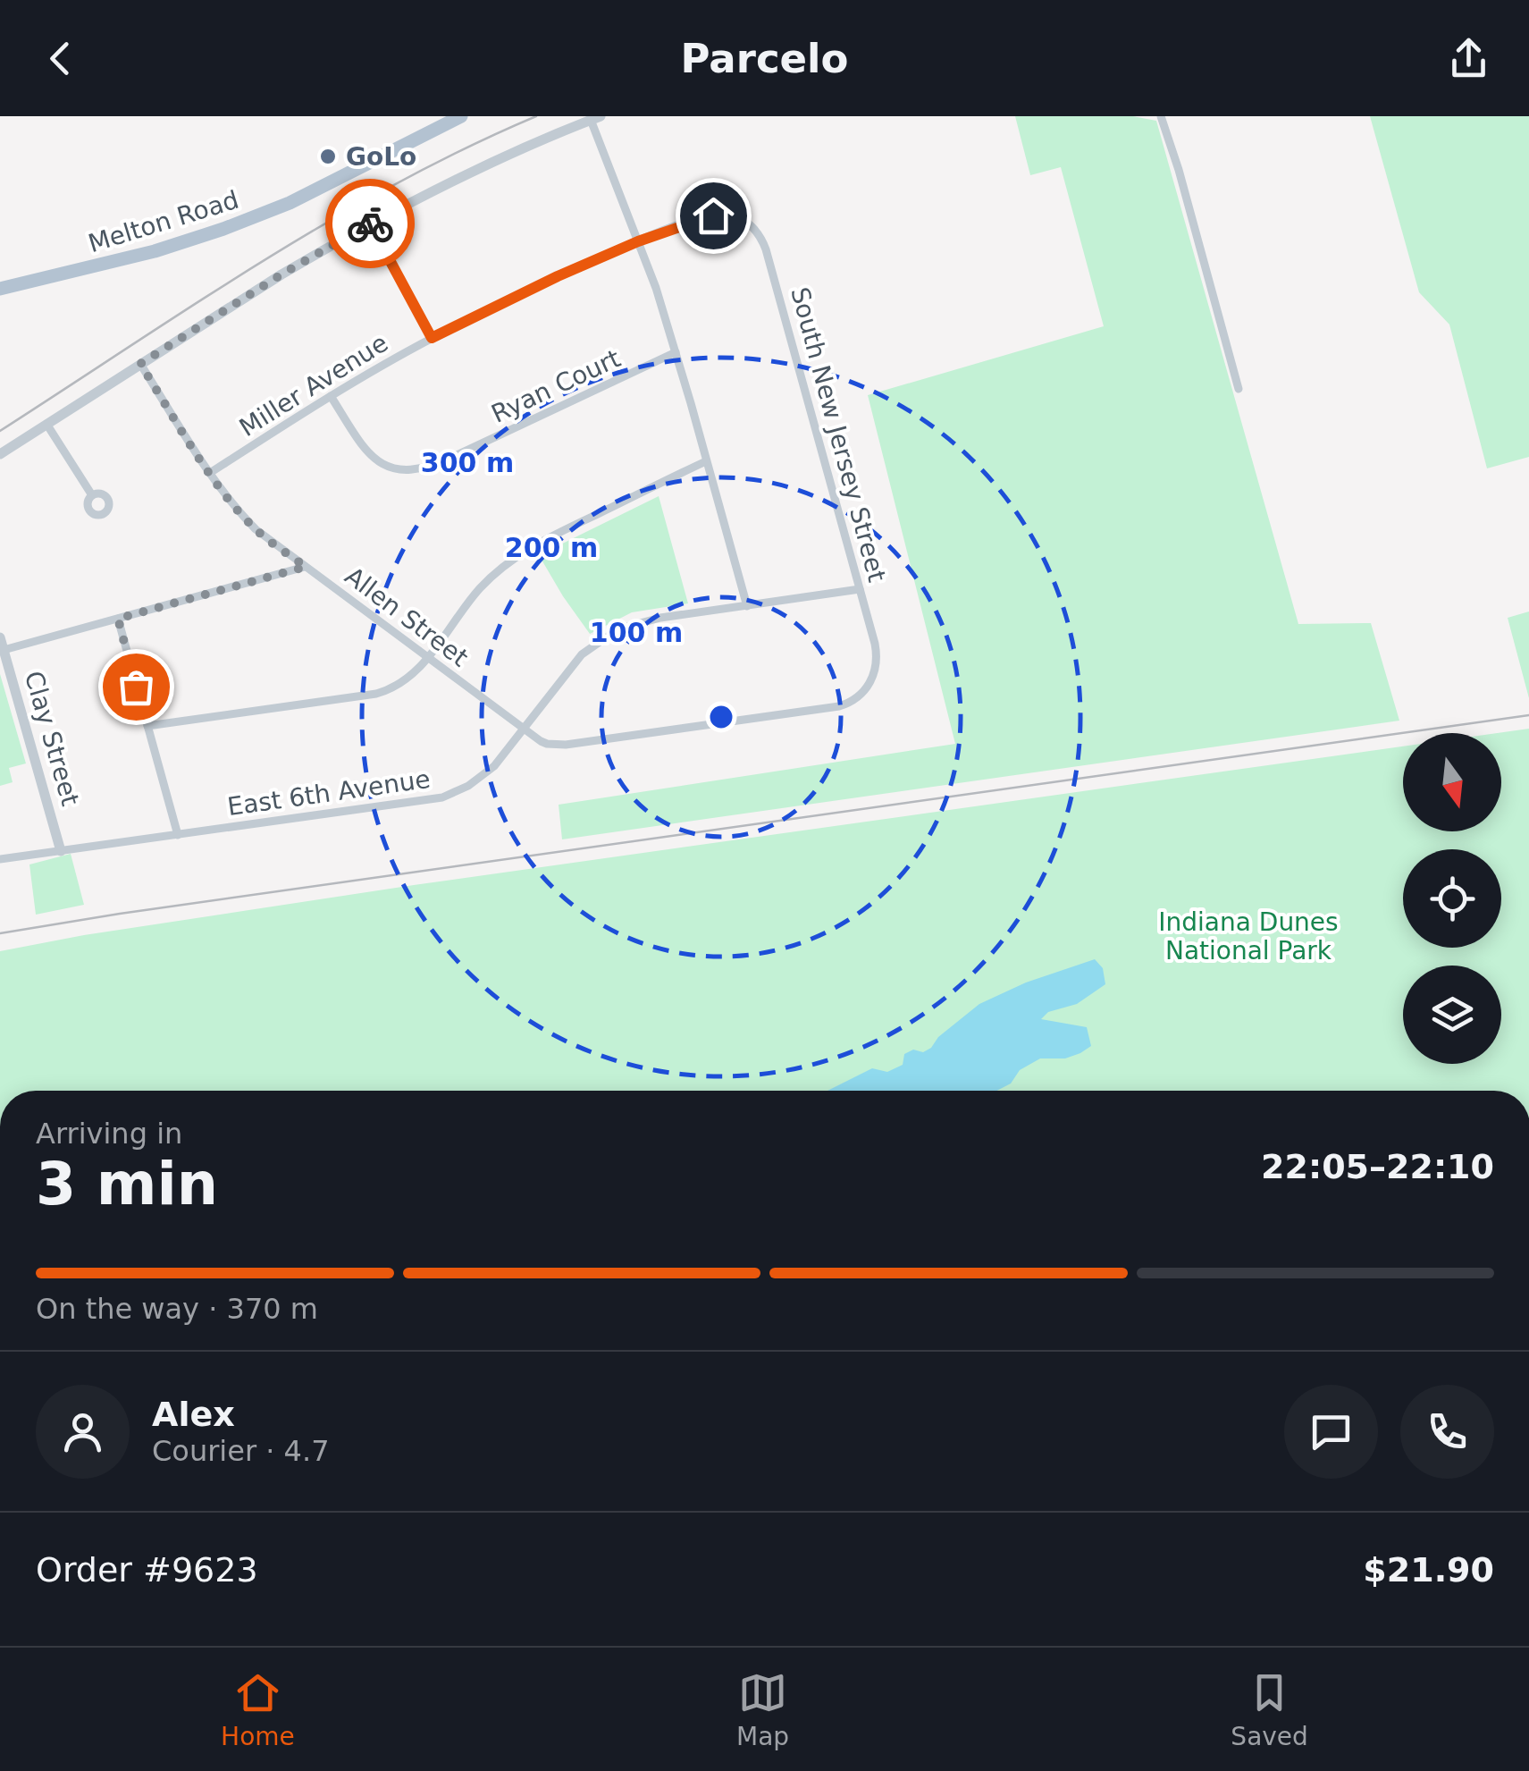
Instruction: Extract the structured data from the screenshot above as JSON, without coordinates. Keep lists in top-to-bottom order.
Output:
{
  "streets": {
    "main road": ["Melton Road"],
    "street": [
      "Miller Avenue",
      "Ryan Court",
      "South New Jersey Street",
      "Allen Street",
      "Clay Street",
      "East 6th Avenue"
    ]
  },
  "crossings": [
    ["Miller Avenue", "Ryan Court"],
    ["Miller Avenue", "South New Jersey Street"],
    ["Miller Avenue", "Allen Street"],
    ["South New Jersey Street", "Allen Street"],
    ["South New Jersey Street", "East 6th Avenue"],
    ["Allen Street", "East 6th Avenue"],
    ["Clay Street", "East 6th Avenue"]
  ],
  "parks": ["Indiana Dunes National Park"],
  "places": ["GoLo"],
  "north": "bottom",
  "page": {
    "header": "Parcelo",
    "heading": ["3 min", "Arriving in", "22:05–22:10"],
    "panel": [
      "Alex",
      "Courier · 4.7",
      "Order #9623",
      "$21.90"
    ],
    "bar": "On the way · 370 m",
    "tabs": ["Home", "Map", "Saved"]
  },
  "rings": ["300 m", "200 m", "100 m"]
}
